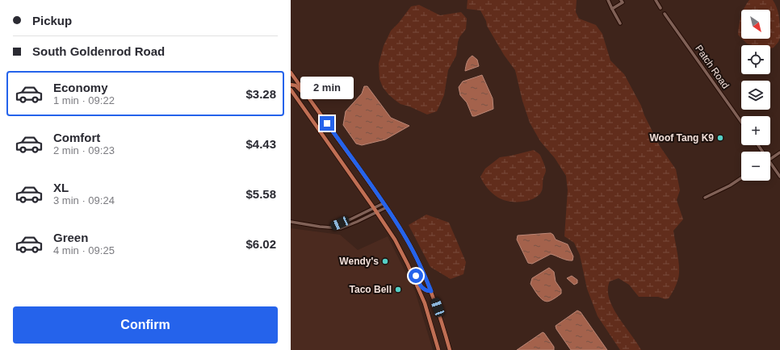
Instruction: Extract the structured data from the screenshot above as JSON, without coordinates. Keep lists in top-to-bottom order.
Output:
{
  "streets": {
    "street": ["Patch Road"]
  },
  "places": ["Woof Tang K9", "Wendy's", "Taco Bell"],
  "north": "bottom right",
  "page": {
    "banner": ["Pickup", "South Goldenrod Road"],
    "map_buttons": ["+", "−"],
    "list": [
      {
        "name": "Economy",
        "note": "1 min · 09:22",
        "value": "$3.28"
      },
      {
        "name": "Comfort",
        "note": "2 min · 09:23",
        "value": "$4.43"
      },
      {
        "name": "XL",
        "note": "3 min · 09:24",
        "value": "$5.58"
      },
      {
        "name": "Green",
        "note": "4 min · 09:25",
        "value": "$6.02"
      }
    ],
    "bubble": "2 min",
    "buttons": "Confirm"
  }
}
